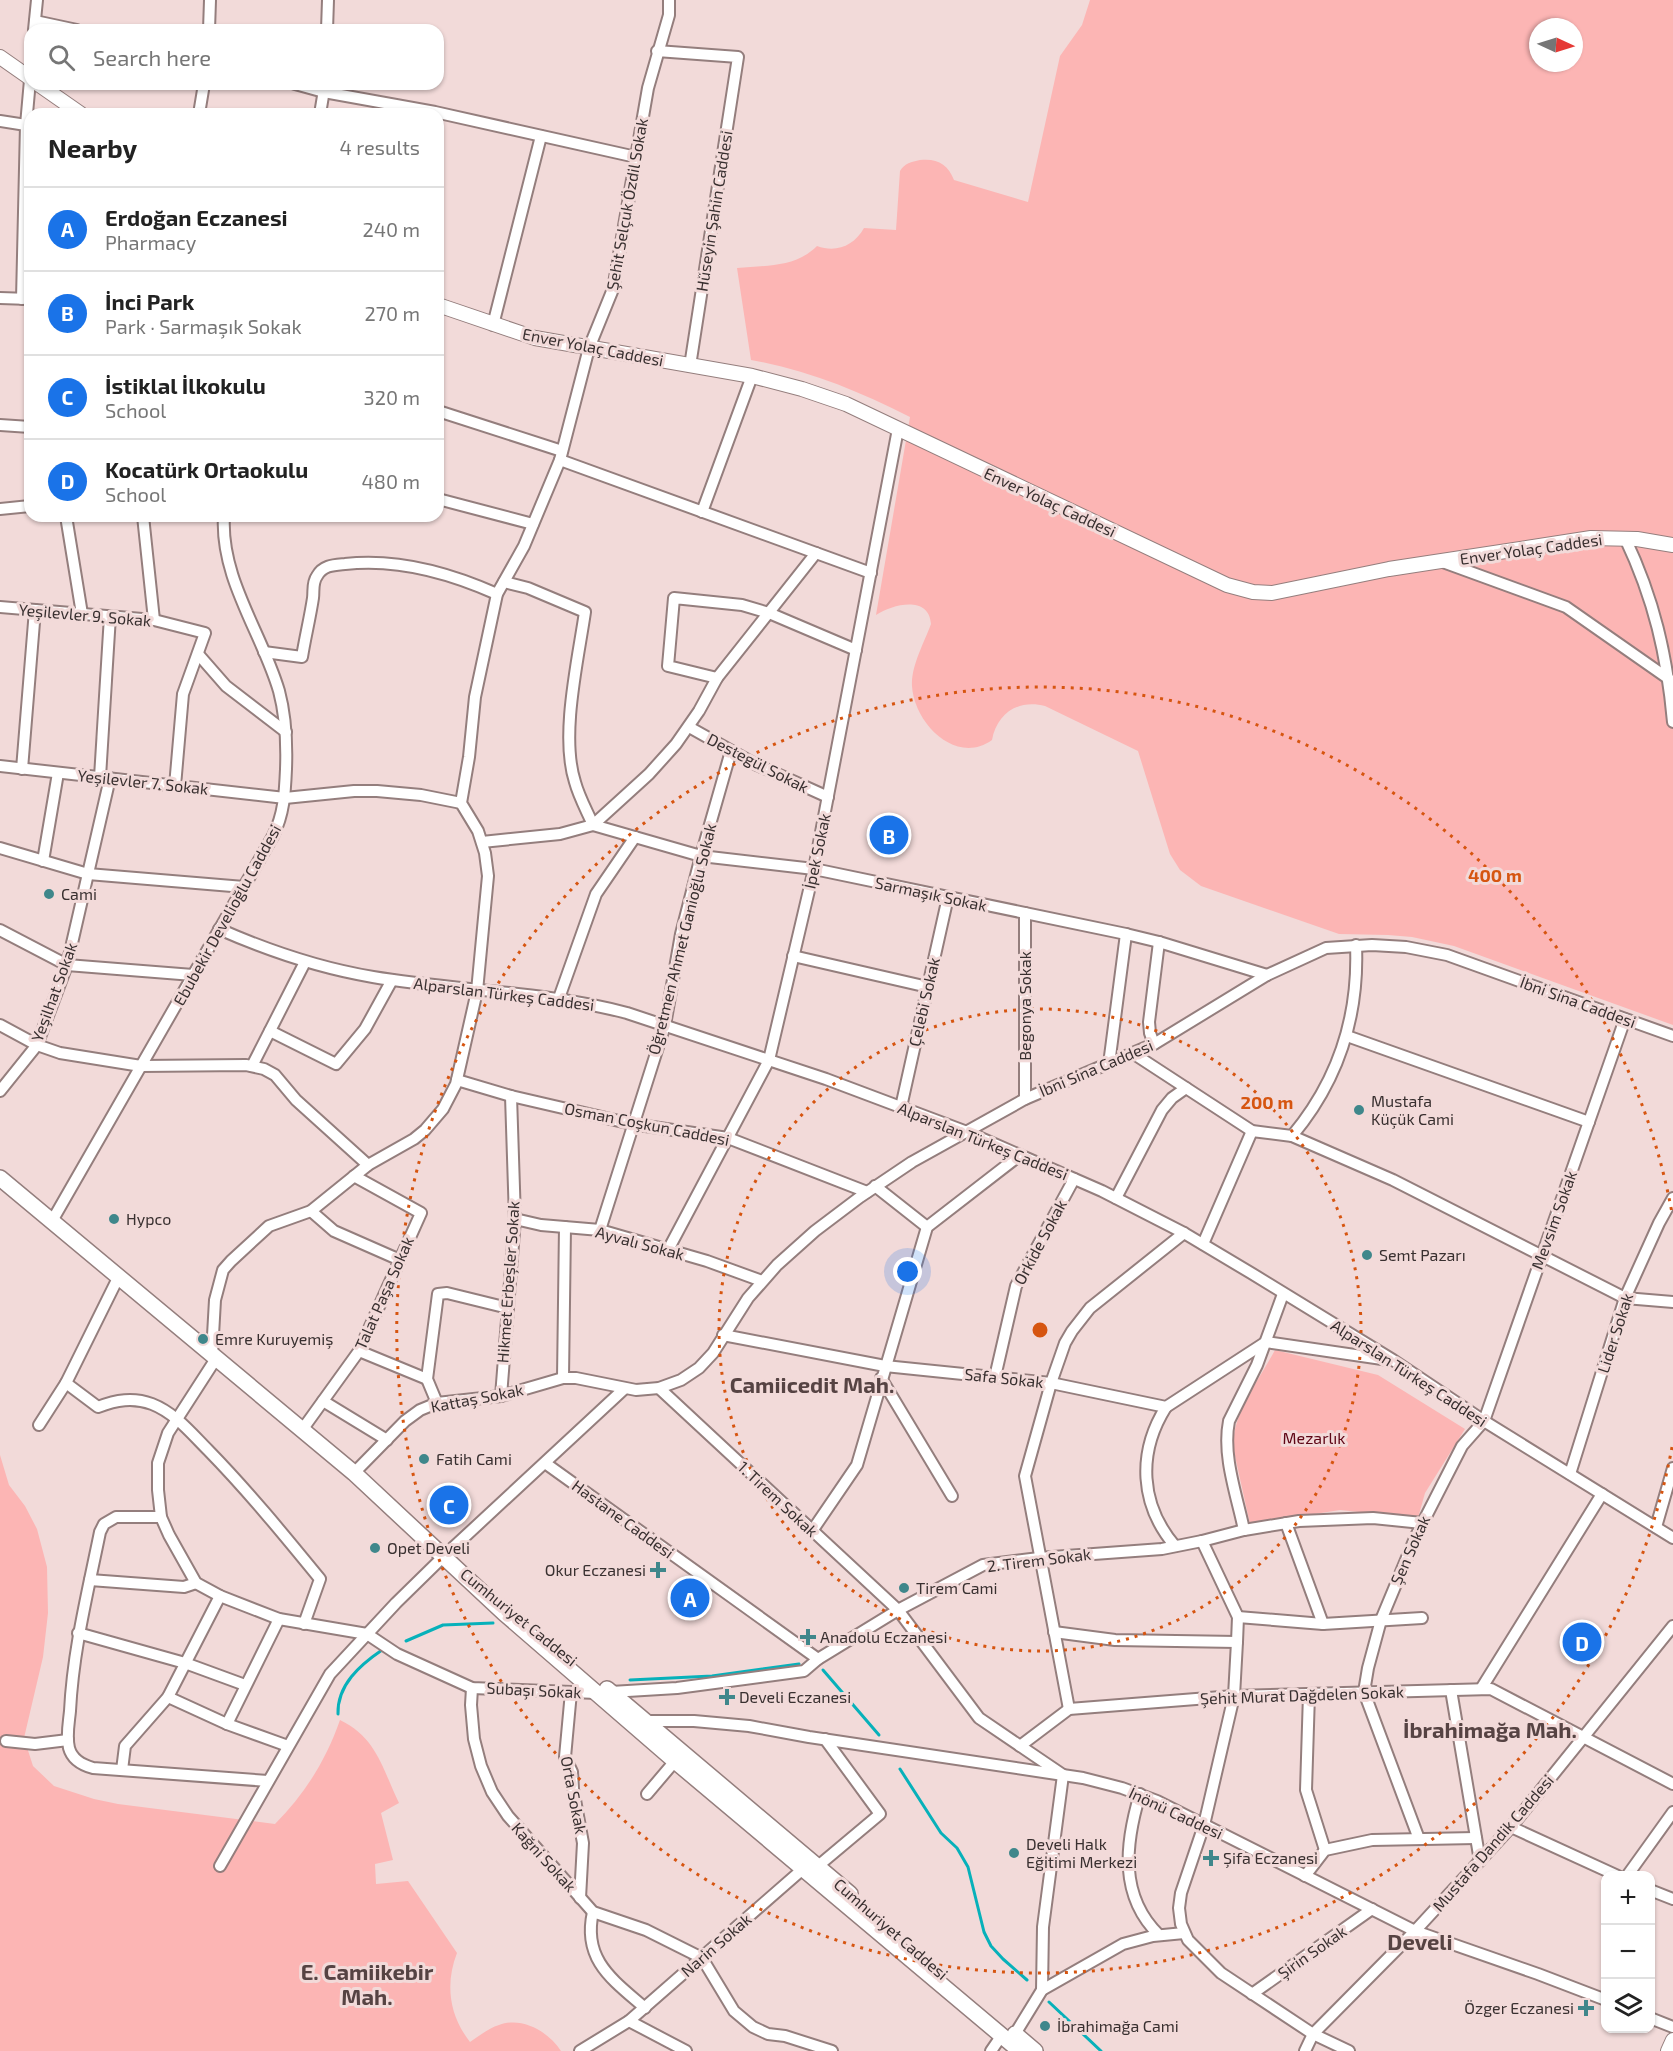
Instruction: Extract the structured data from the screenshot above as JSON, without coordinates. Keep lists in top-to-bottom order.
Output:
{
  "streets": {
    "main road": ["Cumhuriyet Caddesi"],
    "street": [
      "Şehit Selçuk Özdil Sokak",
      "Hüseyin Şahin Caddesi",
      "Enver Yolaç Caddesi",
      "Yeşilevler 9. Sokak",
      "Destegül Sokak",
      "Yeşilevler 7. Sokak",
      "İpek Sokak",
      "Sarmaşık Sokak",
      "Ebubekir Develioğlu Caddesi",
      "Öğretmen Ahmet Ganioğlu Sokak",
      "Yeşilhat Sokak",
      "Alparslan Türkeş Caddesi",
      "Çelebi Sokak",
      "İbni Sina Caddesi",
      "Begonya Sokak",
      "Osman Coşkun Caddesi",
      "Mevsim Sokak",
      "Orkide Sokak",
      "Ayvalı Sokak",
      "Hikmet Erbeşler Sokak",
      "Talat Paşa Sokak",
      "Lider Sokak",
      "Safa Sokak",
      "Kattaş Sokak",
      "1. Tirem Sokak",
      "Hastane Caddesi",
      "Şen Sokak",
      "2. Tirem Sokak",
      "Subaşı Sokak",
      "Şehit Murat Dağdelen Sokak",
      "Orta Sokak",
      "İnönü Caddesi",
      "Mustafa Dandik Caddesi",
      "Kağni Sokak",
      "Narin Sokak",
      "Şirin Sokak"
    ]
  },
  "crossings": [
    ["Şehit Selçuk Özdil Sokak", "Hüseyin Şahin Caddesi"],
    ["Şehit Selçuk Özdil Sokak", "Enver Yolaç Caddesi"],
    ["Şehit Selçuk Özdil Sokak", "Yeşilevler 7. Sokak"],
    ["Hüseyin Şahin Caddesi", "Enver Yolaç Caddesi"],
    ["Enver Yolaç Caddesi", "İpek Sokak"],
    ["Yeşilevler 9. Sokak", "Yeşilhat Sokak"],
    ["Destegül Sokak", "İpek Sokak"],
    ["Destegül Sokak", "Öğretmen Ahmet Ganioğlu Sokak"],
    ["Yeşilevler 7. Sokak", "Ebubekir Develioğlu Caddesi"],
    ["Yeşilevler 7. Sokak", "Yeşilhat Sokak"],
    ["İpek Sokak", "Sarmaşık Sokak"],
    ["İpek Sokak", "Alparslan Türkeş Caddesi"],
    ["İpek Sokak", "Osman Coşkun Caddesi"],
    ["İpek Sokak", "Ayvalı Sokak"],
    ["Sarmaşık Sokak", "Öğretmen Ahmet Ganioğlu Sokak"],
    ["Sarmaşık Sokak", "Çelebi Sokak"],
    ["Sarmaşık Sokak", "İbni Sina Caddesi"],
    ["Sarmaşık Sokak", "Begonya Sokak"],
    ["Ebubekir Develioğlu Caddesi", "Alparslan Türkeş Caddesi"],
    ["Ebubekir Develioğlu Caddesi", "Cumhuriyet Caddesi"],
    ["Öğretmen Ahmet Ganioğlu Sokak", "Alparslan Türkeş Caddesi"],
    ["Öğretmen Ahmet Ganioğlu Sokak", "Osman Coşkun Caddesi"],
    ["Öğretmen Ahmet Ganioğlu Sokak", "Ayvalı Sokak"],
    ["Alparslan Türkeş Caddesi", "Çelebi Sokak"],
    ["Alparslan Türkeş Caddesi", "İbni Sina Caddesi"],
    ["Alparslan Türkeş Caddesi", "Mevsim Sokak"],
    ["Alparslan Türkeş Caddesi", "Orkide Sokak"],
    ["Alparslan Türkeş Caddesi", "Lider Sokak"],
    ["Alparslan Türkeş Caddesi", "Şen Sokak"],
    ["İbni Sina Caddesi", "Begonya Sokak"],
    ["İbni Sina Caddesi", "Osman Coşkun Caddesi"],
    ["İbni Sina Caddesi", "Mevsim Sokak"],
    ["İbni Sina Caddesi", "Ayvalı Sokak"],
    ["İbni Sina Caddesi", "Safa Sokak"],
    ["İbni Sina Caddesi", "Kattaş Sokak"],
    ["İbni Sina Caddesi", "1. Tirem Sokak"],
    ["Osman Coşkun Caddesi", "Hikmet Erbeşler Sokak"],
    ["Mevsim Sokak", "Şen Sokak"],
    ["Orkide Sokak", "Safa Sokak"],
    ["Ayvalı Sokak", "Hikmet Erbeşler Sokak"],
    ["Hikmet Erbeşler Sokak", "Kattaş Sokak"],
    ["Talat Paşa Sokak", "Cumhuriyet Caddesi"],
    ["Kattaş Sokak", "Cumhuriyet Caddesi"],
    ["1. Tirem Sokak", "2. Tirem Sokak"],
    ["1. Tirem Sokak", "İnönü Caddesi"],
    ["Hastane Caddesi", "2. Tirem Sokak"],
    ["Şen Sokak", "2. Tirem Sokak"],
    ["Şen Sokak", "Şehit Murat Dağdelen Sokak"],
    ["2. Tirem Sokak", "Cumhuriyet Caddesi"],
    ["2. Tirem Sokak", "Subaşı Sokak"],
    ["Cumhuriyet Caddesi", "Subaşı Sokak"],
    ["Cumhuriyet Caddesi", "İnönü Caddesi"],
    ["Cumhuriyet Caddesi", "Narin Sokak"],
    ["Subaşı Sokak", "Orta Sokak"],
    ["Subaşı Sokak", "Kağni Sokak"],
    ["Şehit Murat Dağdelen Sokak", "Mustafa Dandik Caddesi"],
    ["Orta Sokak", "Kağni Sokak"],
    ["İnönü Caddesi", "Mustafa Dandik Caddesi"],
    ["İnönü Caddesi", "Narin Sokak"],
    ["İnönü Caddesi", "Şirin Sokak"],
    ["Kağni Sokak", "Narin Sokak"]
  ],
  "districts": [
    "Camiicedit Mah.",
    "İbrahimağa Mah.",
    "Develi",
    "E. Camiikebir Mah."
  ],
  "parks": ["Mezarlık"],
  "places": {
    "other": [
      "Cami",
      "Mustafa Küçük Cami",
      "Hypco",
      "Semt Pazarı",
      "Emre Kuruyemiş",
      "Fatih Cami",
      "Opet Develi",
      "Tirem Cami",
      "Develi Halk Eğitimi Merkezi",
      "İbrahimağa Cami"
    ],
    "health": [
      "Okur Eczanesi",
      "Anadolu Eczanesi",
      "Develi Eczanesi",
      "Şifa Eczanesi",
      "Özger Eczanesi"
    ]
  },
  "north": "right",
  "page": {
    "search": "Search here",
    "heading": ["Nearby", "4 results"],
    "list": [
      {
        "mark": "A",
        "name": "Erdoğan Eczanesi",
        "note": "Pharmacy",
        "value": "240 m"
      },
      {
        "mark": "B",
        "name": "İnci Park",
        "note": "Park · Sarmaşık Sokak",
        "value": "270 m"
      },
      {
        "mark": "C",
        "name": "İstiklal İlkokulu",
        "note": "School",
        "value": "320 m"
      },
      {
        "mark": "D",
        "name": "Kocatürk Ortaokulu",
        "note": "School",
        "value": "480 m"
      }
    ],
    "pins": [
      "B",
      "C",
      "A",
      "D"
    ],
    "map_buttons": ["+", "−"]
  },
  "rings": ["400 m", "200 m"]
}
